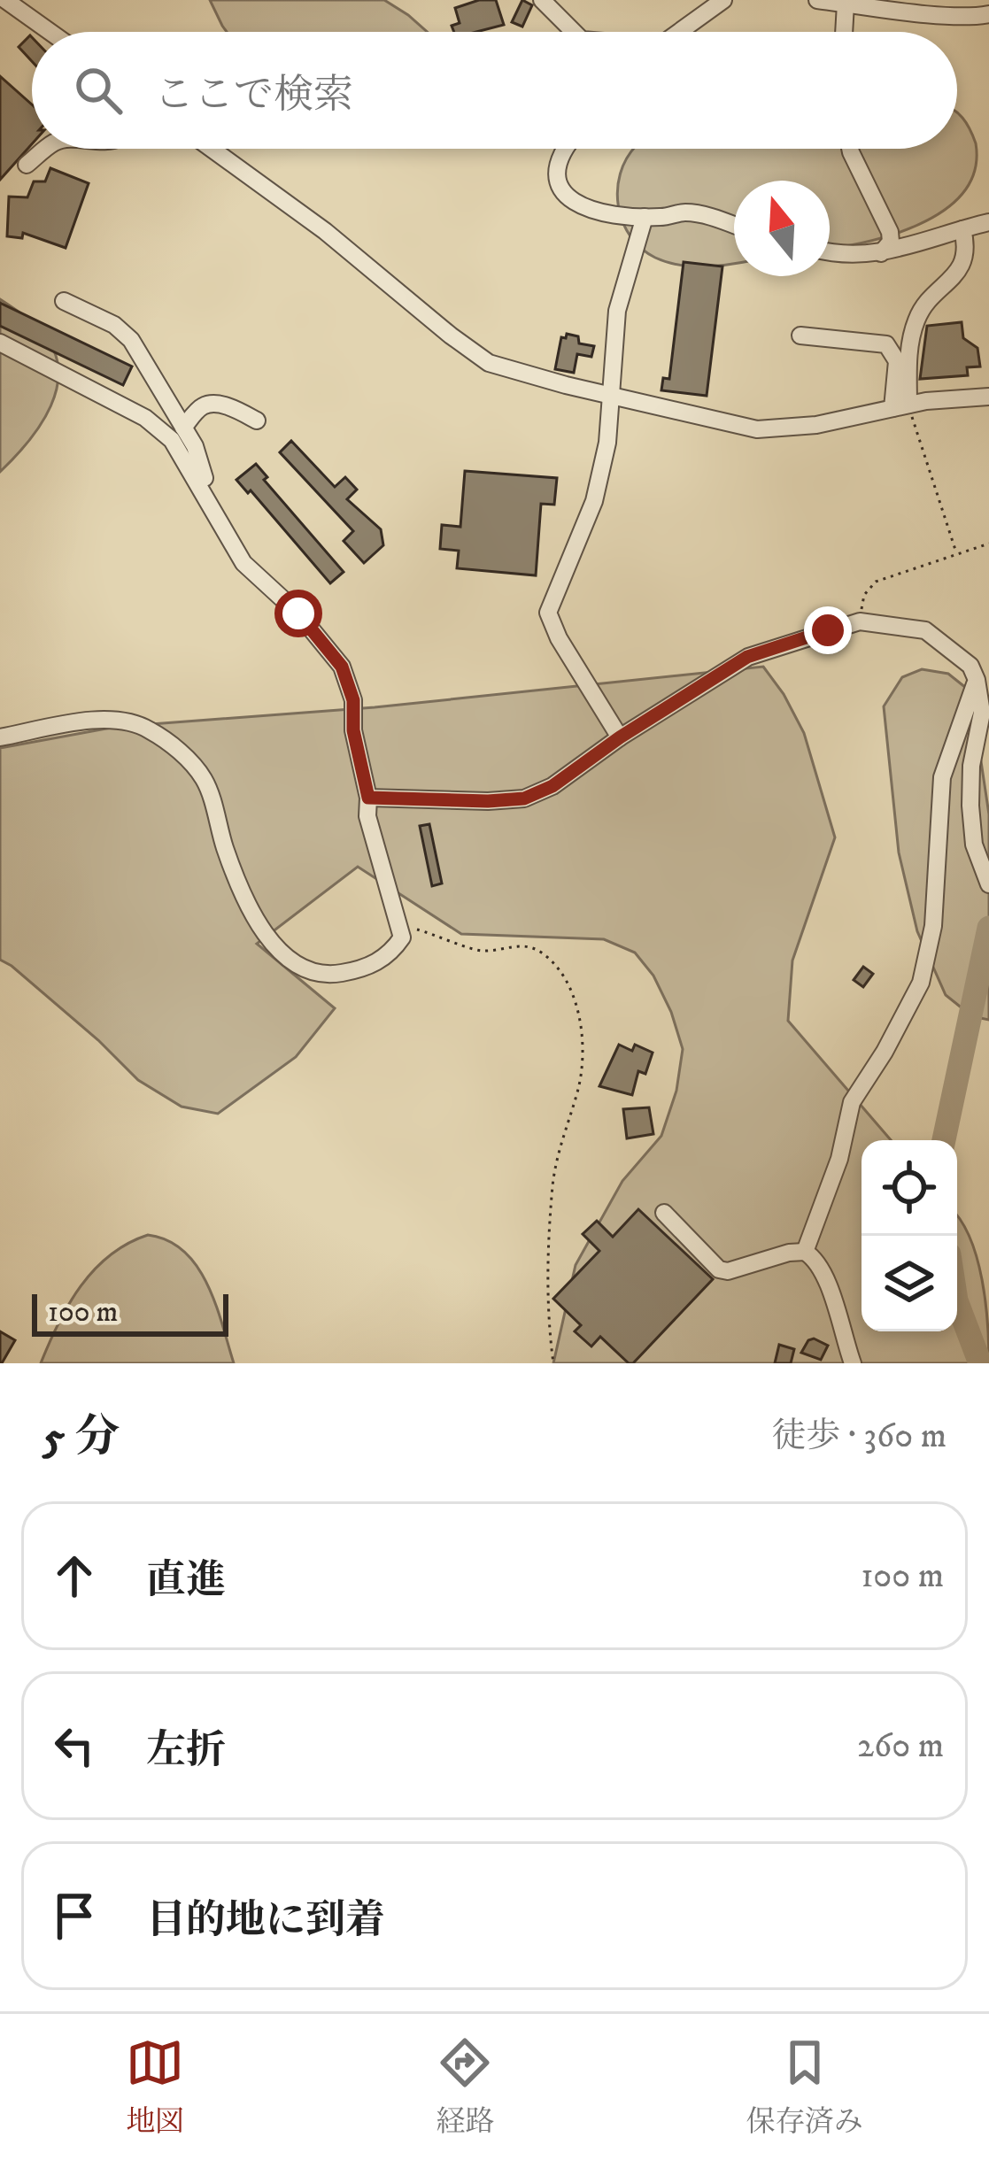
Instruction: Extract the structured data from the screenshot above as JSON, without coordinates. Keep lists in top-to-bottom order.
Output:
{
  "scale_bar": "100 m",
  "north": "top",
  "page": {
    "search": "ここで検索",
    "scale": "100 m",
    "heading": ["5 分", "徒歩 · 360 m"],
    "list": [
      ["直進", "100 m"],
      ["左折", "260 m"],
      "目的地に到着"
    ],
    "nav": ["地図", "経路", "保存済み"]
  }
}
